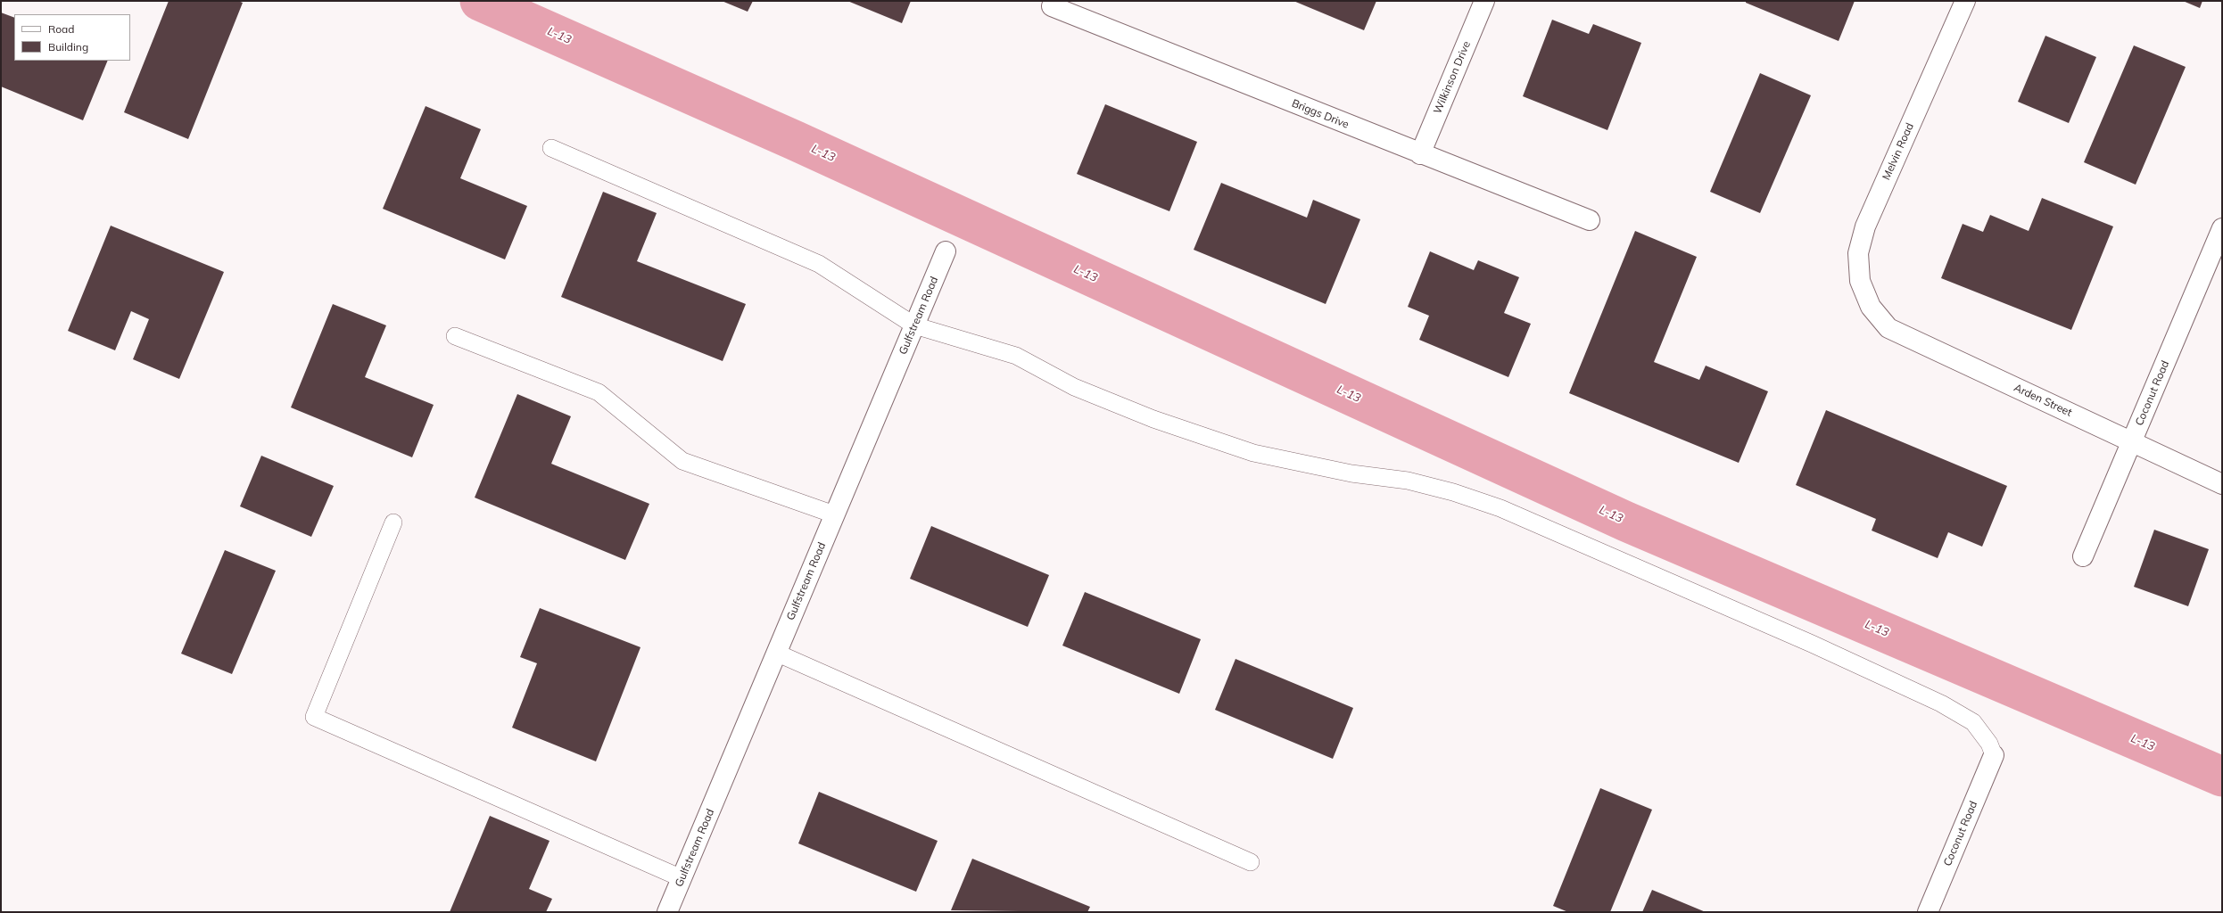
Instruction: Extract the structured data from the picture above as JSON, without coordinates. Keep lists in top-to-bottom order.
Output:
{
  "streets": {
    "street": [
      "Wilkinson Drive",
      "Briggs Drive",
      "Melvin Road",
      "Gulfstream Road",
      "Coconut Road",
      "Arden Street"
    ]
  },
  "crossings": [
    ["Wilkinson Drive", "Briggs Drive"],
    ["Melvin Road", "Arden Street"],
    ["Coconut Road", "Arden Street"]
  ],
  "water": ["L-13"],
  "legend": ["Road", "Building"]
}
